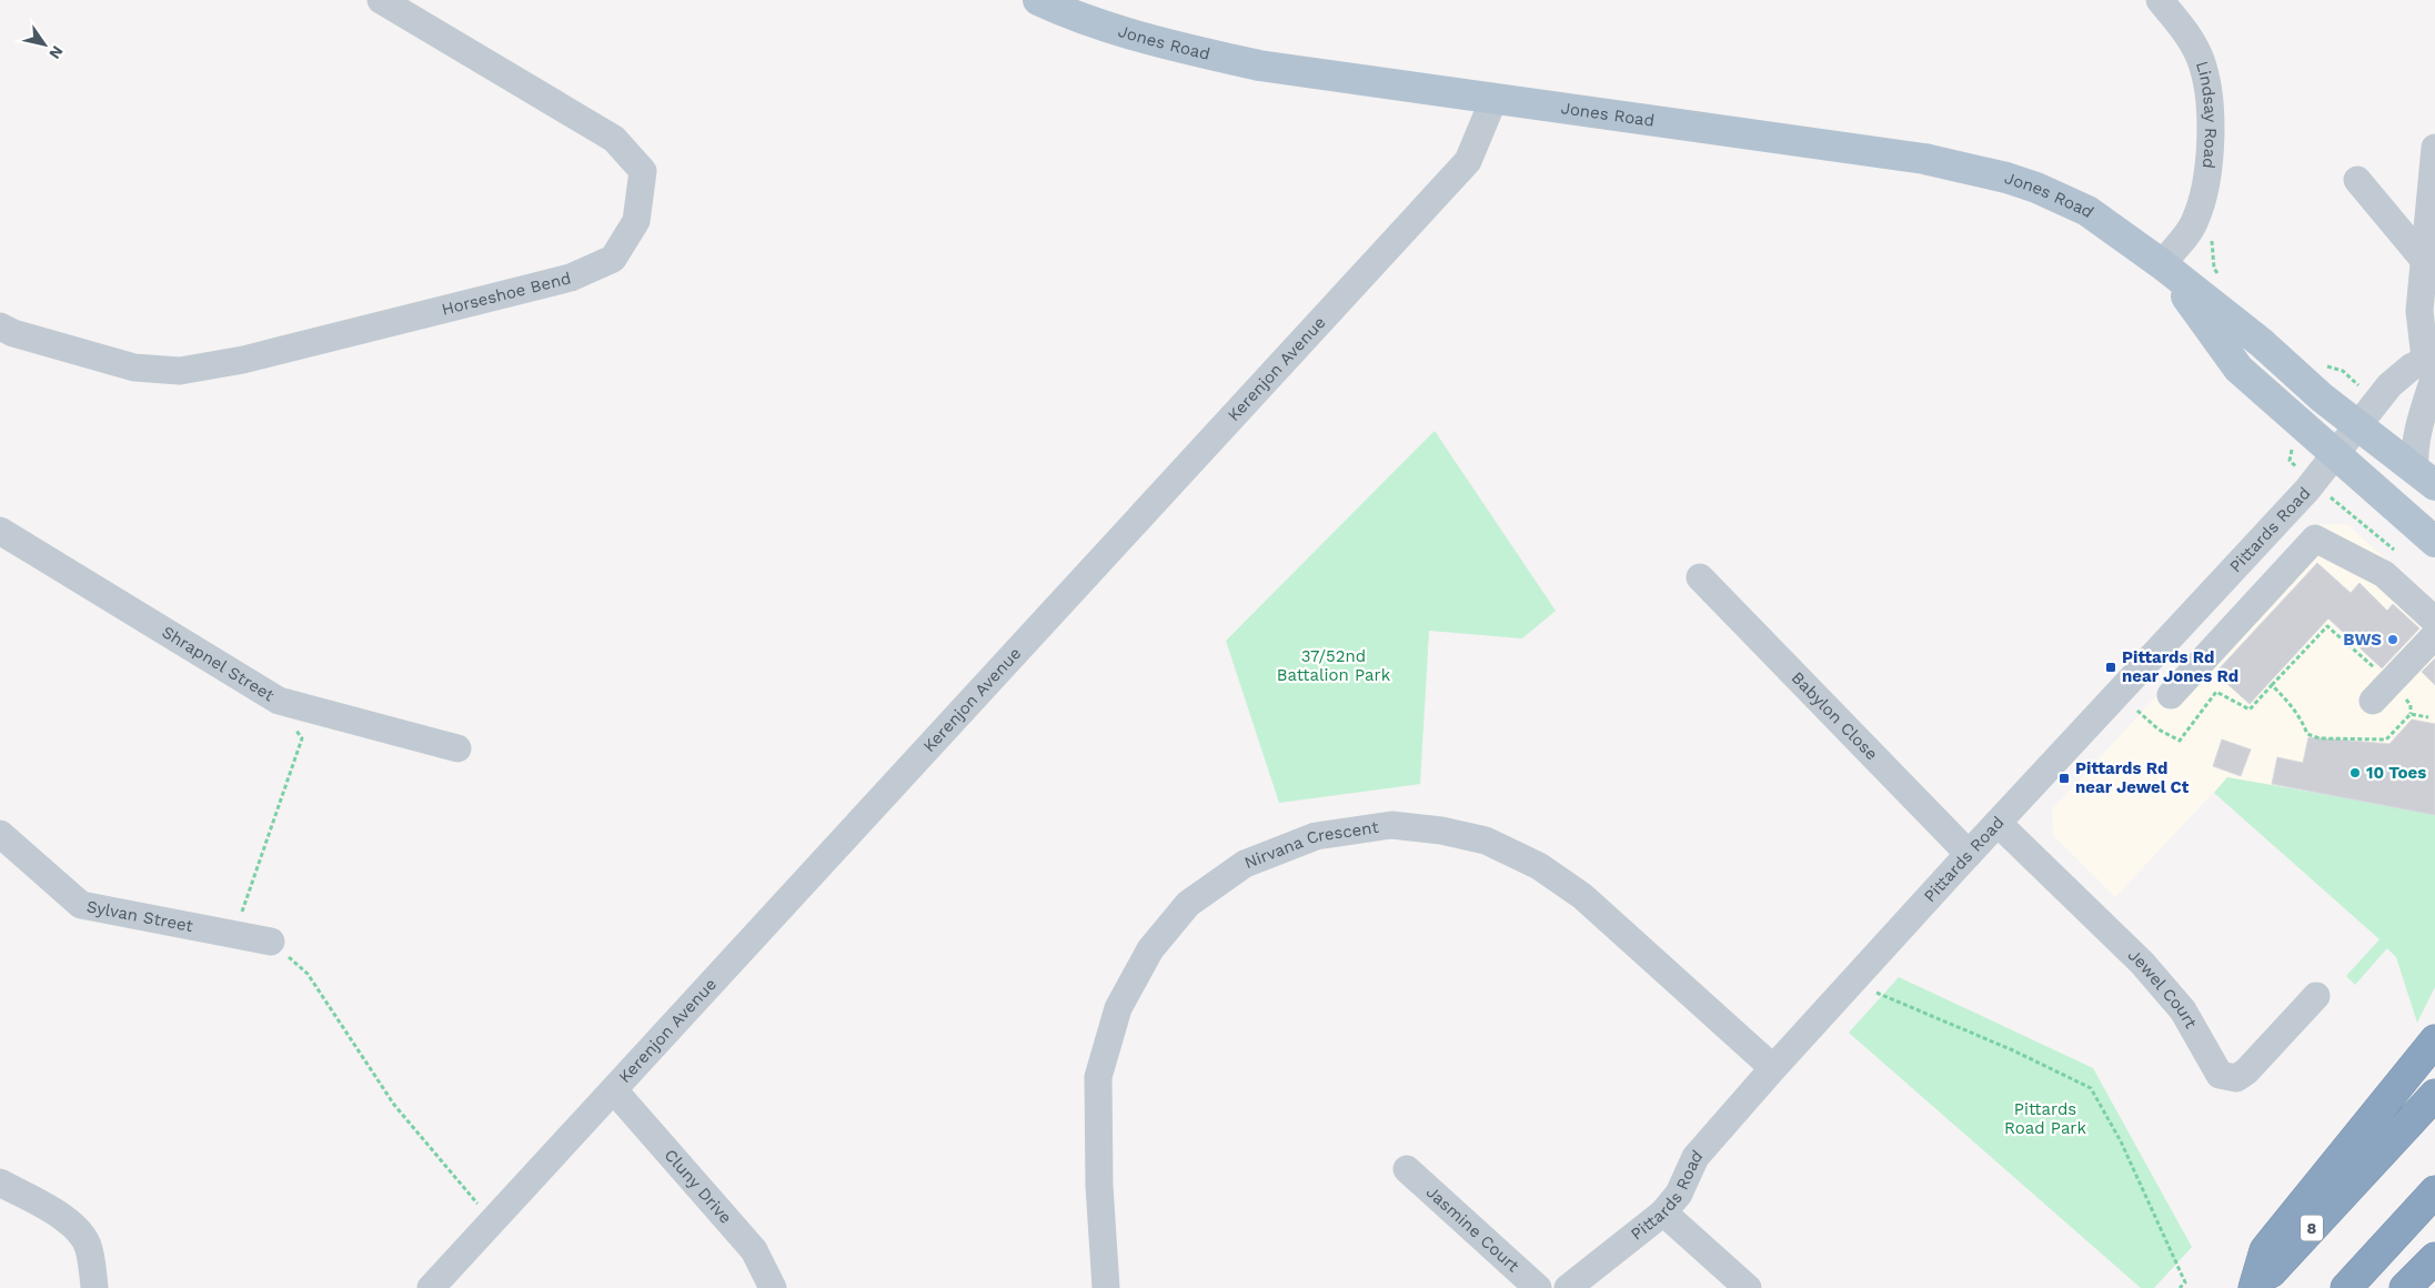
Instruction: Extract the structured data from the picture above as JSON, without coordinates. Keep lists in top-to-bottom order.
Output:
{
  "streets": {
    "highway": ["8"],
    "main road": ["Jones Road"],
    "street": [
      "Lindsay Road",
      "Horseshoe Bend",
      "Kerenjon Avenue",
      "Pittards Road",
      "Shrapnel Street",
      "Babylon Close",
      "Nirvana Crescent",
      "Sylvan Street",
      "Jewel Court",
      "Cluny Drive",
      "Jasmine Court"
    ]
  },
  "crossings": [
    ["Jones Road", "Lindsay Road"],
    ["Jones Road", "Kerenjon Avenue"],
    ["Jones Road", "Pittards Road"],
    ["Kerenjon Avenue", "Cluny Drive"],
    ["Pittards Road", "Babylon Close"],
    ["Pittards Road", "Nirvana Crescent"],
    ["Pittards Road", "Jewel Court"]
  ],
  "parks": ["37/52nd Battalion Park", "Pittards Road Park"],
  "places": {
    "other": ["BWS", "10 Toes"],
    "transit": ["Pittards Rd near Jones Rd", "Pittards Rd near Jewel Ct"]
  },
  "north": "bottom right"
}
